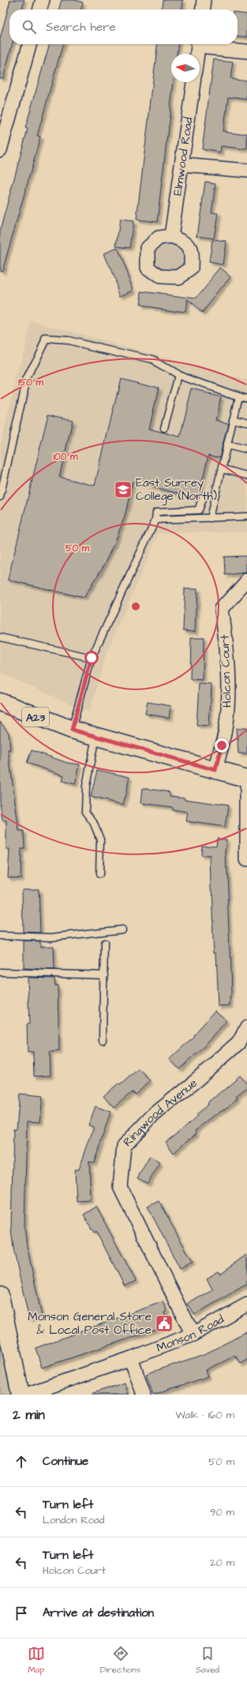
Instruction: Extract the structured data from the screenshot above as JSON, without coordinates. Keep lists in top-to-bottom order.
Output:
{
  "streets": {
    "main road": ["A23"],
    "street": [
      "Elmwood Road",
      "Holcon Court",
      "Ringwood Avenue",
      "Monson Road"
    ]
  },
  "crossings": [
    ["Holcon Court", "A23"],
    ["Ringwood Avenue", "Monson Road"]
  ],
  "places": {
    "school or university": ["East Surrey College (North)"],
    "public building": ["Monson General Store & Local Post Office"]
  },
  "north": "left",
  "page": {
    "search": "Search here",
    "heading": ["2 min", "Walk · 160 m"],
    "list": [
      ["Continue", "50 m"],
      ["Turn left", "London Road", "90 m"],
      ["Turn left", "Holcon Court", "20 m"],
      "Arrive at destination"
    ],
    "nav": ["Map", "Directions", "Saved"]
  },
  "rings": ["150 m", "100 m", "50 m"]
}
